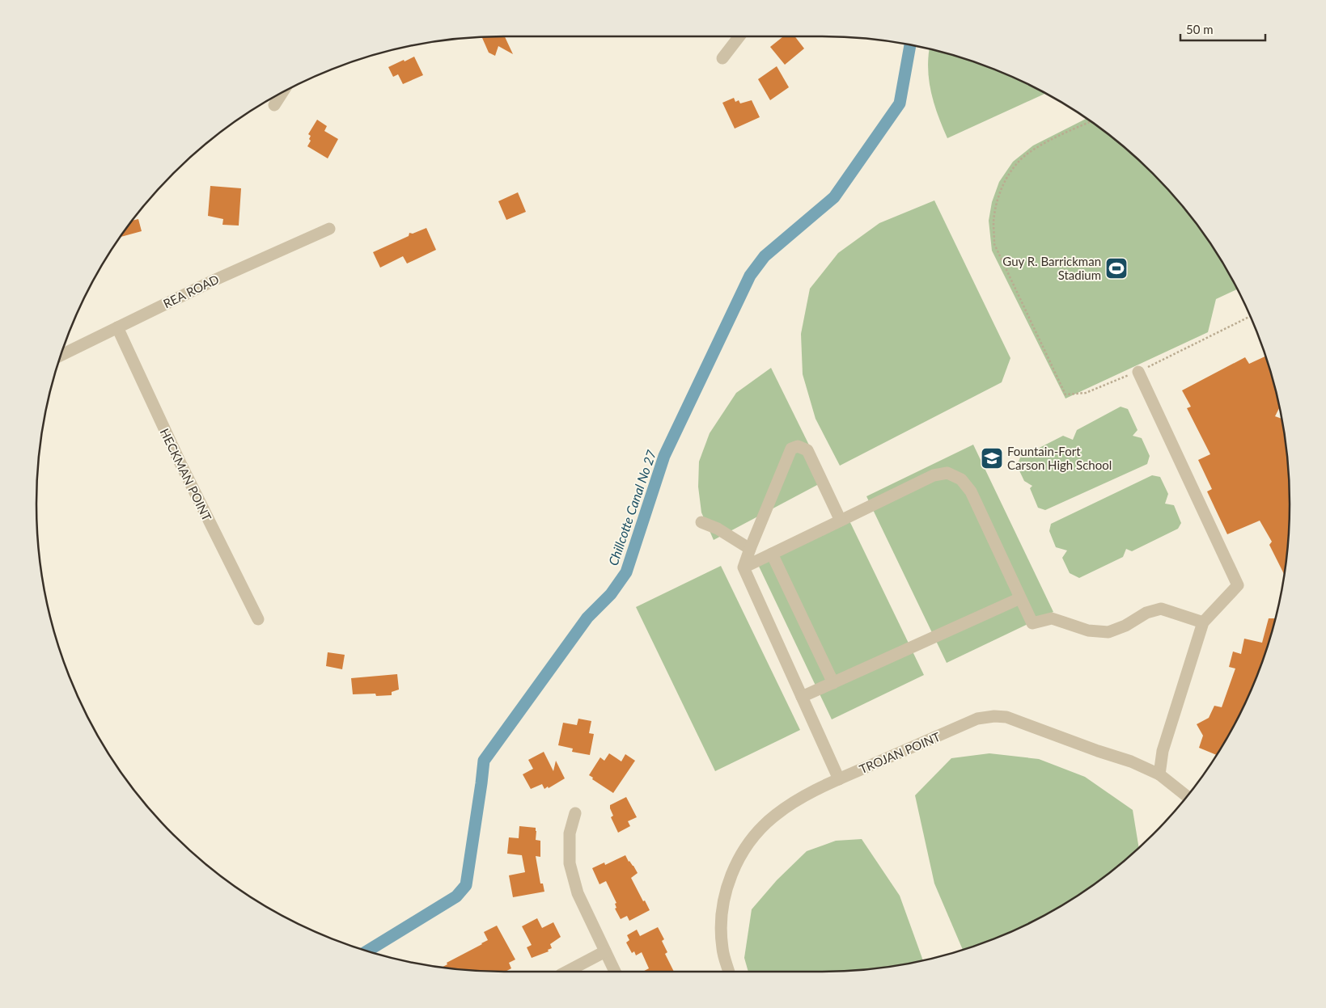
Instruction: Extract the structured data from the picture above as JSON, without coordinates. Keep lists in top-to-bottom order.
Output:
{
  "streets": {
    "street": ["REA ROAD", "HECKMAN POINT", "TROJAN POINT"]
  },
  "crossings": [
    ["REA ROAD", "HECKMAN POINT"]
  ],
  "water": ["Chillcotte Canal No 27"],
  "places": {
    "sports": ["Guy R. Barrickman Stadium"],
    "school or university": ["Fountain-Fort Carson High School"]
  },
  "scale_bar": "50 m"
}
